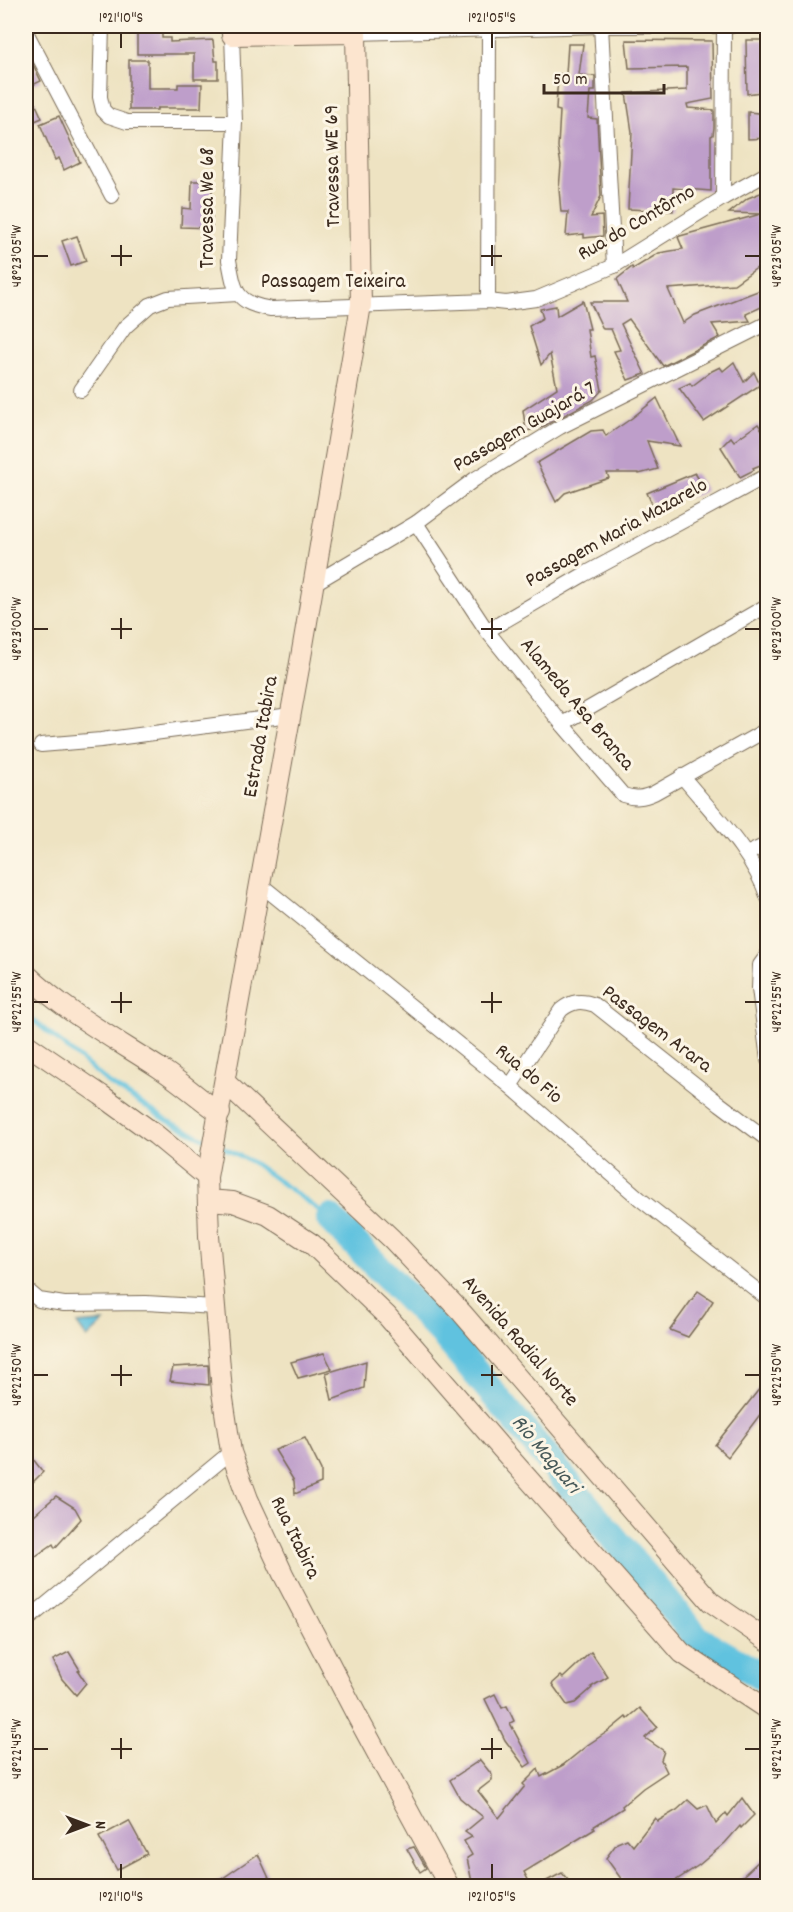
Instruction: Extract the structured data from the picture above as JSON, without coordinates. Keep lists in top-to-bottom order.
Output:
{
  "streets": {
    "street": [
      "Travessa WE 69",
      "Travessa We 68",
      "Rua do Contôrno",
      "Passagem Teixeira",
      "Passagem Guajará 7",
      "Passagem Maria Mazarelo",
      "Alameda Asa Branca",
      "Estrada Itabira",
      "Passagem Arara",
      "Rua do Fio",
      "Avenida Radial Norte",
      "Rua Itabira"
    ]
  },
  "crossings": [
    ["Travessa WE 69", "Passagem Teixeira"],
    ["Travessa WE 69", "Estrada Itabira"],
    ["Travessa We 68", "Passagem Teixeira"],
    ["Rua do Contôrno", "Passagem Teixeira"],
    ["Passagem Teixeira", "Estrada Itabira"],
    ["Passagem Guajará 7", "Alameda Asa Branca"],
    ["Passagem Guajará 7", "Estrada Itabira"],
    ["Passagem Maria Mazarelo", "Alameda Asa Branca"],
    ["Estrada Itabira", "Rua do Fio"],
    ["Estrada Itabira", "Avenida Radial Norte"],
    ["Estrada Itabira", "Rua Itabira"],
    ["Passagem Arara", "Rua do Fio"]
  ],
  "water": ["Rio Maguari"],
  "scale_bar": "50 m",
  "north": "right",
  "coordinates": [
    "1°21'10\"S",
    "1°21'05\"S",
    "48°23'05\"W",
    "48°23'00\"W",
    "48°22'55\"W",
    "48°22'50\"W",
    "48°22'45\"W"
  ]
}
